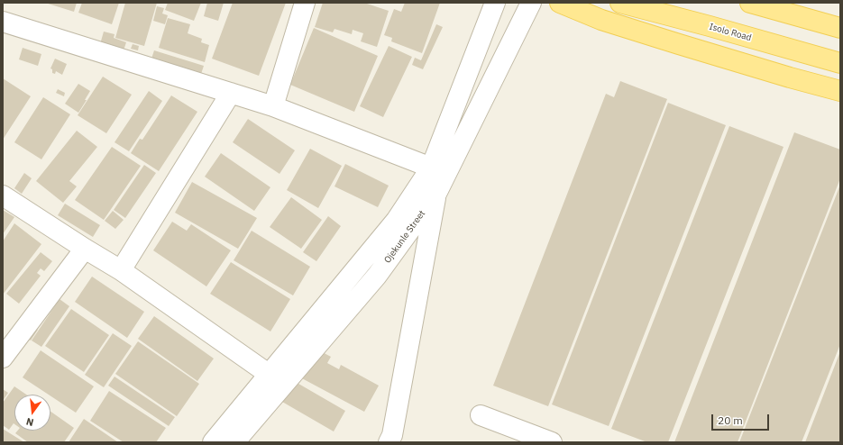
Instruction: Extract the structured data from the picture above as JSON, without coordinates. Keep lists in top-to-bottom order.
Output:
{
  "streets": {
    "main road": ["Isolo Road"],
    "street": ["Ojekunle Street"]
  },
  "scale_bar": "20 m",
  "north": "bottom"
}
